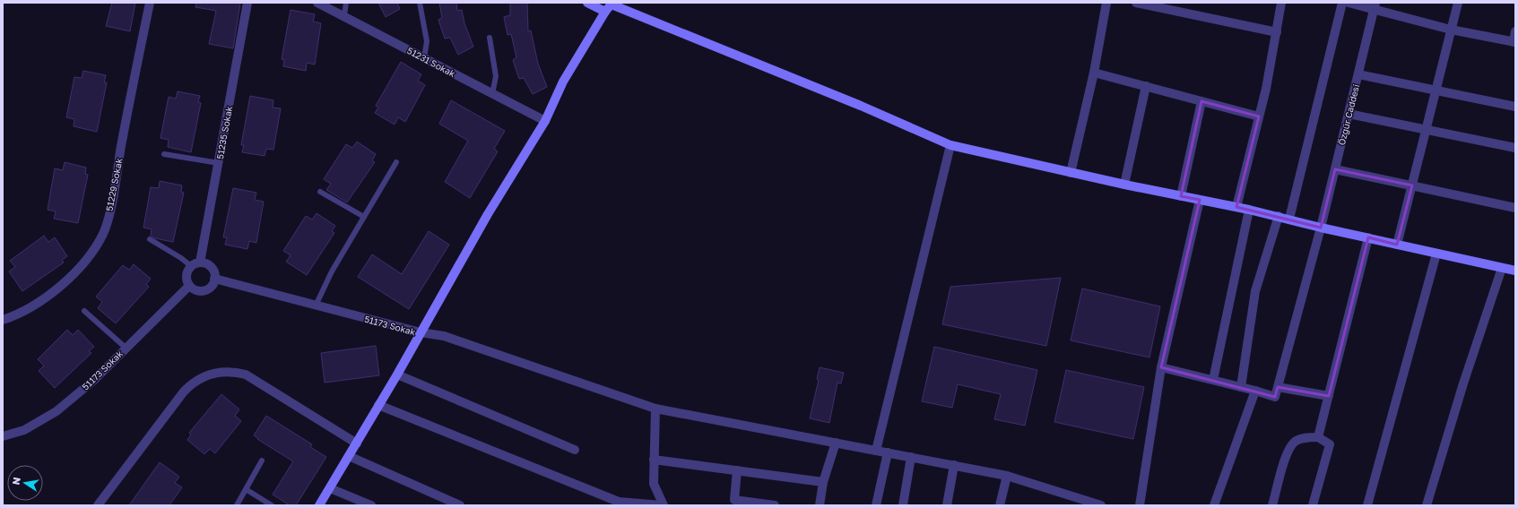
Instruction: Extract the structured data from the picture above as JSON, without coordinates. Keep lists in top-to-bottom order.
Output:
{
  "streets": {
    "street": [
      "51231 Sokak",
      "Özgür Caddesi",
      "51235 Sokak",
      "51229 Sokak",
      "51173 Sokak"
    ]
  },
  "crossings": [
    ["51235 Sokak", "51173 Sokak"]
  ],
  "north": "left"
}
